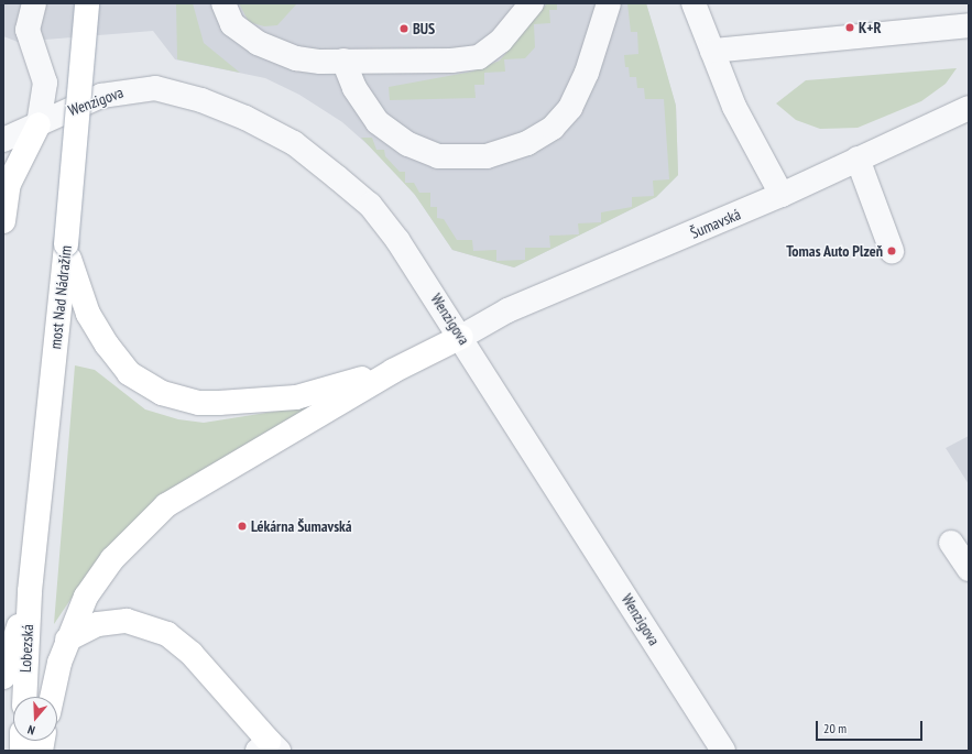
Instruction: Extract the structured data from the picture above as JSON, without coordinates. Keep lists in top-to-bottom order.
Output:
{
  "streets": {
    "main road": ["most Nad Nádražím", "Lobezská"],
    "street": ["Wenzigova", "Šumavská"]
  },
  "crossings": [
    ["Wenzigova", "Šumavská"],
    ["most Nad Nádražím", "Lobezská"]
  ],
  "places": [
    "K+R",
    "BUS",
    "Tomas Auto Plzeň",
    "Lékárna Šumavská"
  ],
  "scale_bar": "20 m",
  "north": "bottom"
}
